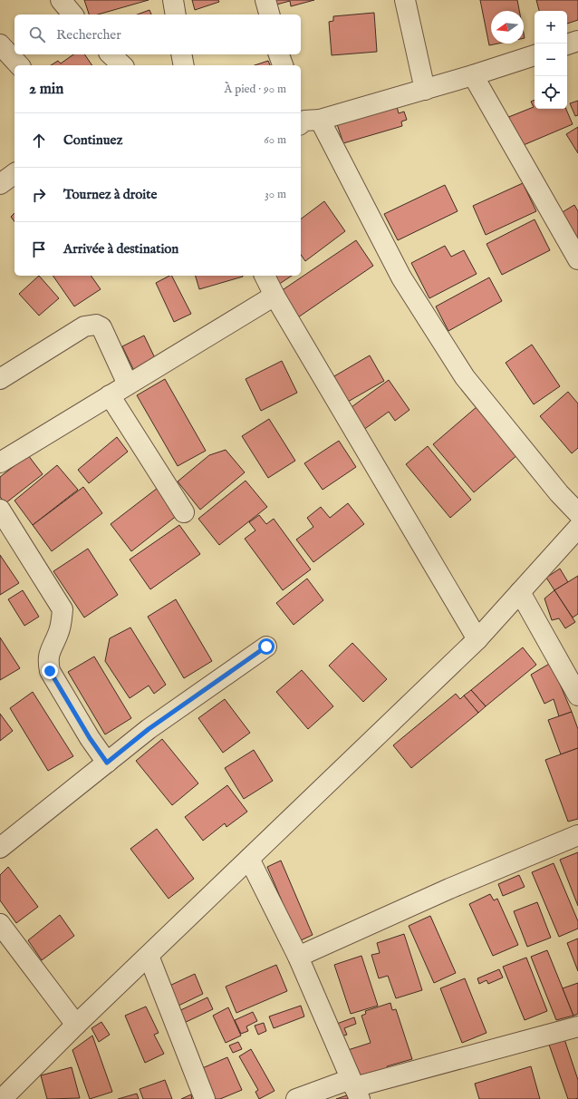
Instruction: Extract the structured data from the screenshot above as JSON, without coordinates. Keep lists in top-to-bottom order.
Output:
{
  "north": "left",
  "page": {
    "map_buttons": ["+", "−"],
    "search": "Rechercher",
    "heading": ["2 min", "À pied · 90 m"],
    "list": [
      ["Continuez", "60 m"],
      ["Tournez à droite", "30 m"],
      "Arrivée à destination"
    ]
  }
}
